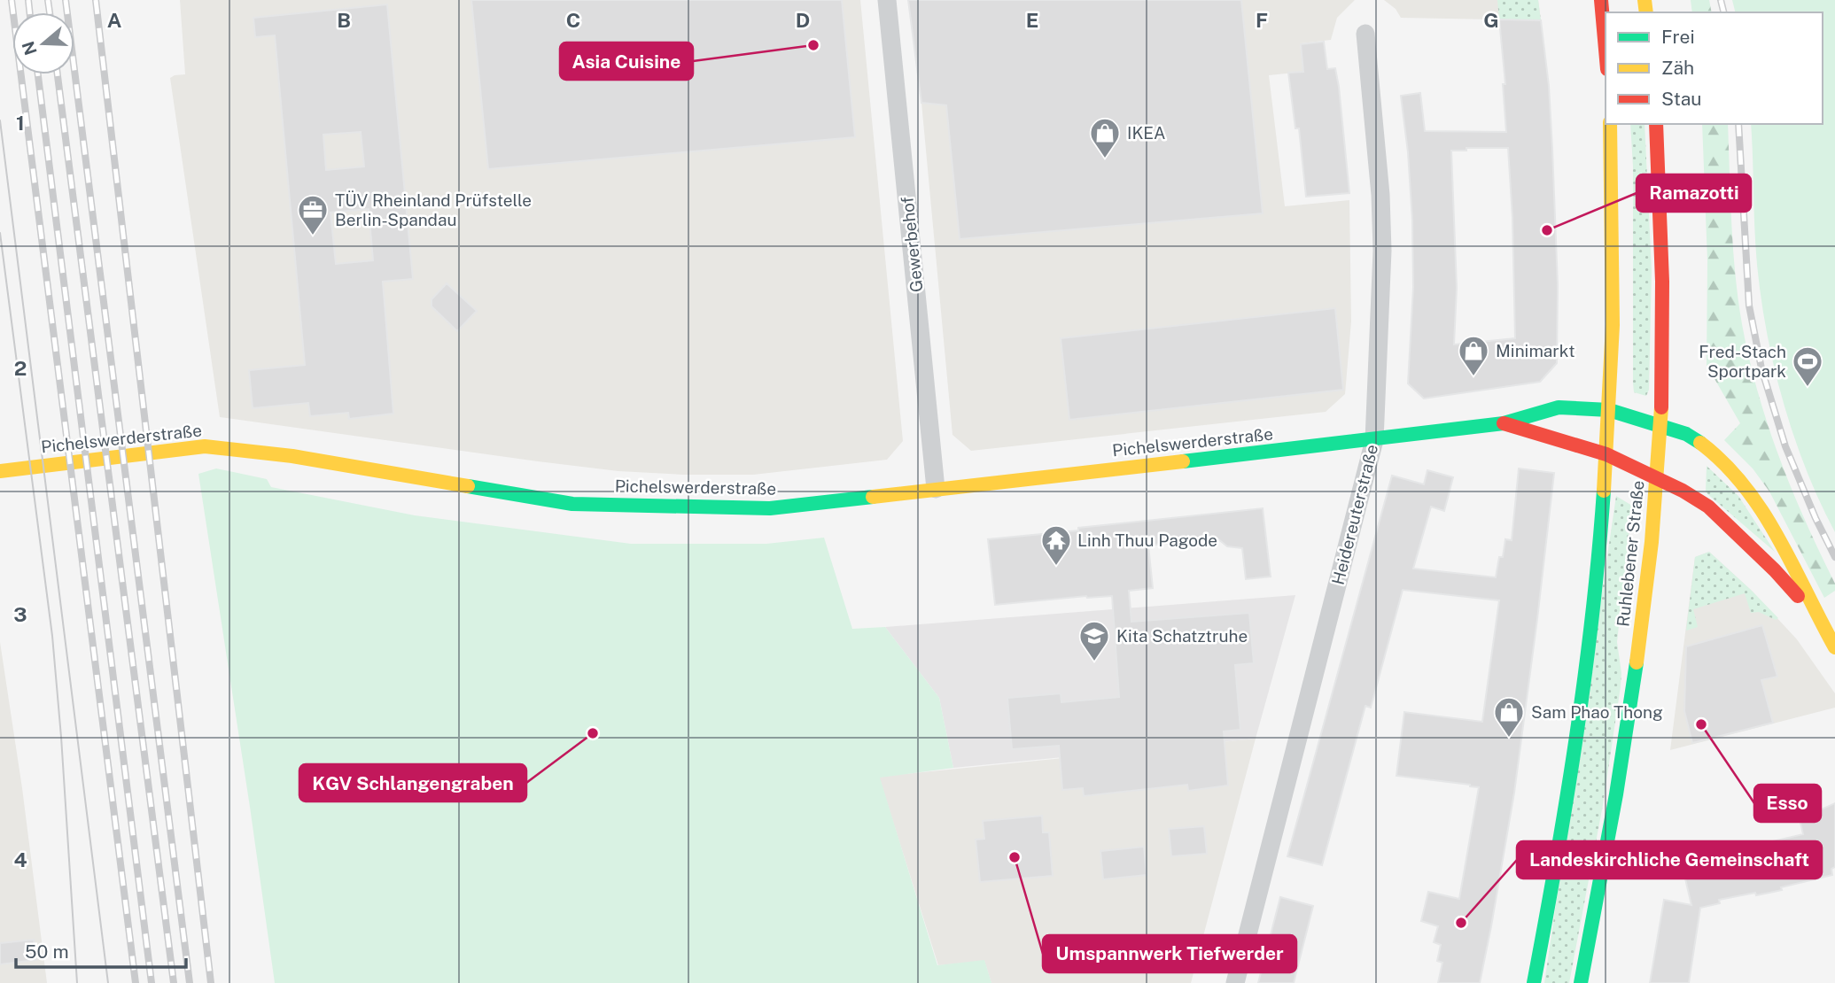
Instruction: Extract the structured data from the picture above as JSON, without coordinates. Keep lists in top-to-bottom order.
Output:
{
  "streets": {
    "street": [
      "Gewerbehof",
      "Pichelswerderstraße",
      "Heidereuterstraße",
      "Ruhlebener Straße"
    ]
  },
  "crossings": [
    ["Gewerbehof", "Pichelswerderstraße"],
    ["Pichelswerderstraße", "Heidereuterstraße"],
    ["Pichelswerderstraße", "Ruhlebener Straße"]
  ],
  "places": {
    "other": [
      "Asia Cuisine",
      "Ramazotti",
      "Esso",
      "KGV Schlangengraben",
      "Umspannwerk Tiefwerder",
      "Landeskirchliche Gemeinschaft"
    ],
    "shop": ["IKEA", "Minimarkt", "Sam Phao Thong"],
    "office": ["TÜV Rheinland Prüfstelle Berlin-Spandau"],
    "sports": ["Fred-Stach Sportpark"],
    "temple": ["Linh Thuu Pagode"],
    "school or university": ["Kita Schatztruhe"]
  },
  "legend": ["Frei", "Zäh", "Stau"],
  "scale_bar": "50 m",
  "north": "left",
  "grid": {
    "columns": [
      "A",
      "B",
      "C",
      "D",
      "E",
      "F",
      "G"
    ],
    "rows": [
      "1",
      "2",
      "3",
      "4"
    ]
  }
}
